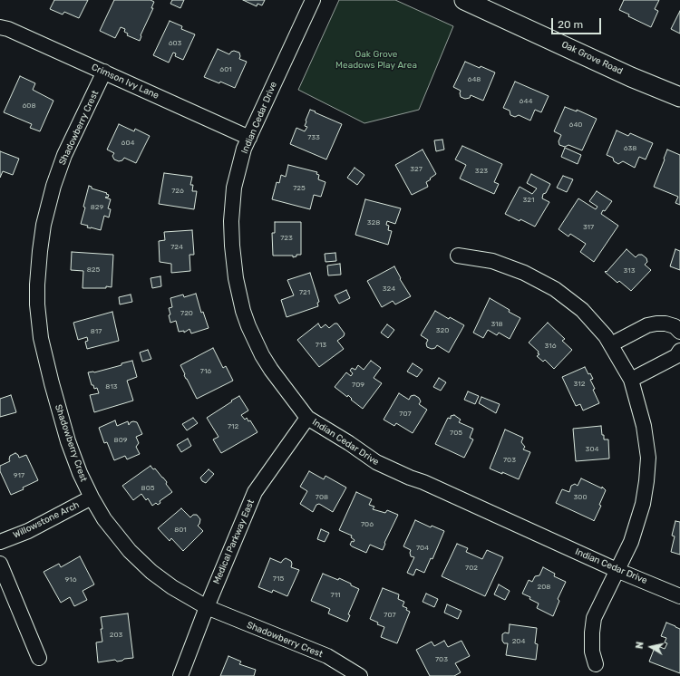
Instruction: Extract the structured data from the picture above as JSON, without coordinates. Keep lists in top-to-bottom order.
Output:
{
  "streets": {
    "street": [
      "Oak Grove Road",
      "Crimson Ivy Lane",
      "Indian Cedar Drive",
      "Shadowberry Crest",
      "Willowstone Arch",
      "Medical Parkway East"
    ]
  },
  "crossings": [
    ["Crimson Ivy Lane", "Indian Cedar Drive"],
    ["Crimson Ivy Lane", "Shadowberry Crest"],
    ["Indian Cedar Drive", "Medical Parkway East"],
    ["Shadowberry Crest", "Willowstone Arch"],
    ["Shadowberry Crest", "Medical Parkway East"]
  ],
  "parks": ["Oak Grove Meadows Play Area"],
  "house_numbers": [
    "603",
    "601",
    "648",
    "644",
    "608",
    "640",
    "733",
    "604",
    "638",
    "327",
    "323",
    "725",
    "726",
    "321",
    "829",
    "328",
    "317",
    "723",
    "724",
    "825",
    "313",
    "324",
    "721",
    "720",
    "318",
    "320",
    "817",
    "713",
    "316",
    "716",
    "312",
    "709",
    "813",
    "707",
    "712",
    "705",
    "809",
    "304",
    "703",
    "917",
    "805",
    "708",
    "300",
    "706",
    "801",
    "704",
    "702",
    "715",
    "916",
    "208",
    "711",
    "707",
    "203",
    "204",
    "703"
  ],
  "scale_bar": "20 m",
  "north": "left"
}
